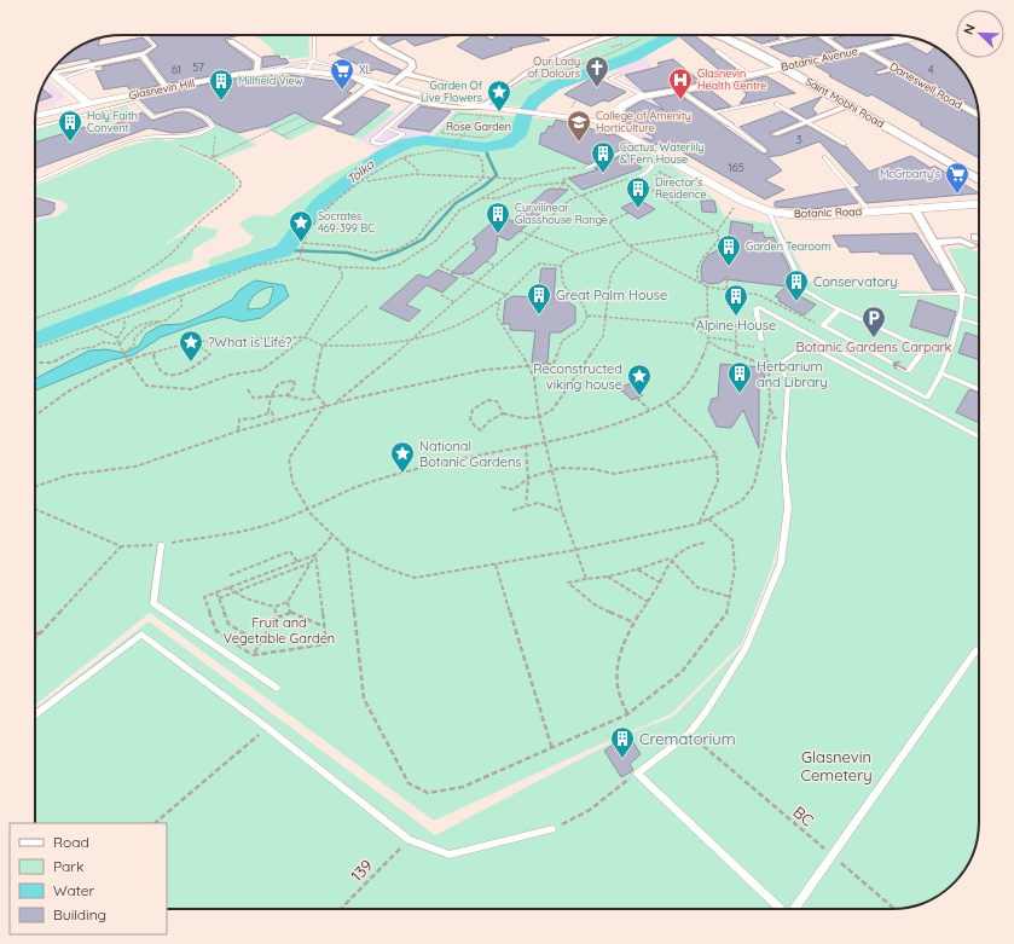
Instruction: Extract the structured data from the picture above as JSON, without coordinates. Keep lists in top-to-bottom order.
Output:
{
  "streets": {
    "main road": ["Saint Mobhi Road"],
    "street": [
      "Botanic Avenue",
      "Daneswell Road",
      "Glasnevin Hill",
      "Botanic Road"
    ],
    "path": ["BC", "139"]
  },
  "crossings": [
    ["Botanic Avenue", "Daneswell Road"],
    ["Botanic Avenue", "Glasnevin Hill"],
    ["Botanic Avenue", "Saint Mobhi Road"],
    ["Botanic Avenue", "Botanic Road"],
    ["Glasnevin Hill", "Botanic Road"]
  ],
  "water": ["Tolka"],
  "parks": ["Rose Garden", "Fruit and Vegetable Garden", "Glasnevin Cemetery"],
  "places": {
    "church": ["Our Lady of Dolours"],
    "supermarket": ["XL", "McGroarty's"],
    "hospital": ["Glasnevin Health Centre"],
    "building": [
      "Millfield View",
      "Holy Faith Convent",
      "Cactus, Waterlily & Fern House",
      "Director's Residence",
      "Curvilinear Glasshouse Range",
      "Garden Tearoom",
      "Conservatory",
      "Great Palm House",
      "Alpine House",
      "Herbarium and Library",
      "Crematorium"
    ],
    "place": [
      "Garden Of Live Flowers",
      "Socrates 469-399 BC",
      "?What is Life?",
      "Reconstructed viking house",
      "National Botanic Gardens"
    ],
    "school or university": ["College of Amenity Horticulture"],
    "parking": ["Botanic Gardens Carpark"]
  },
  "house_numbers": [
    "57",
    "61",
    "4",
    "3",
    "165"
  ],
  "legend": [
    "Road",
    "Park",
    "Water",
    "Building"
  ],
  "north": "top left"
}
